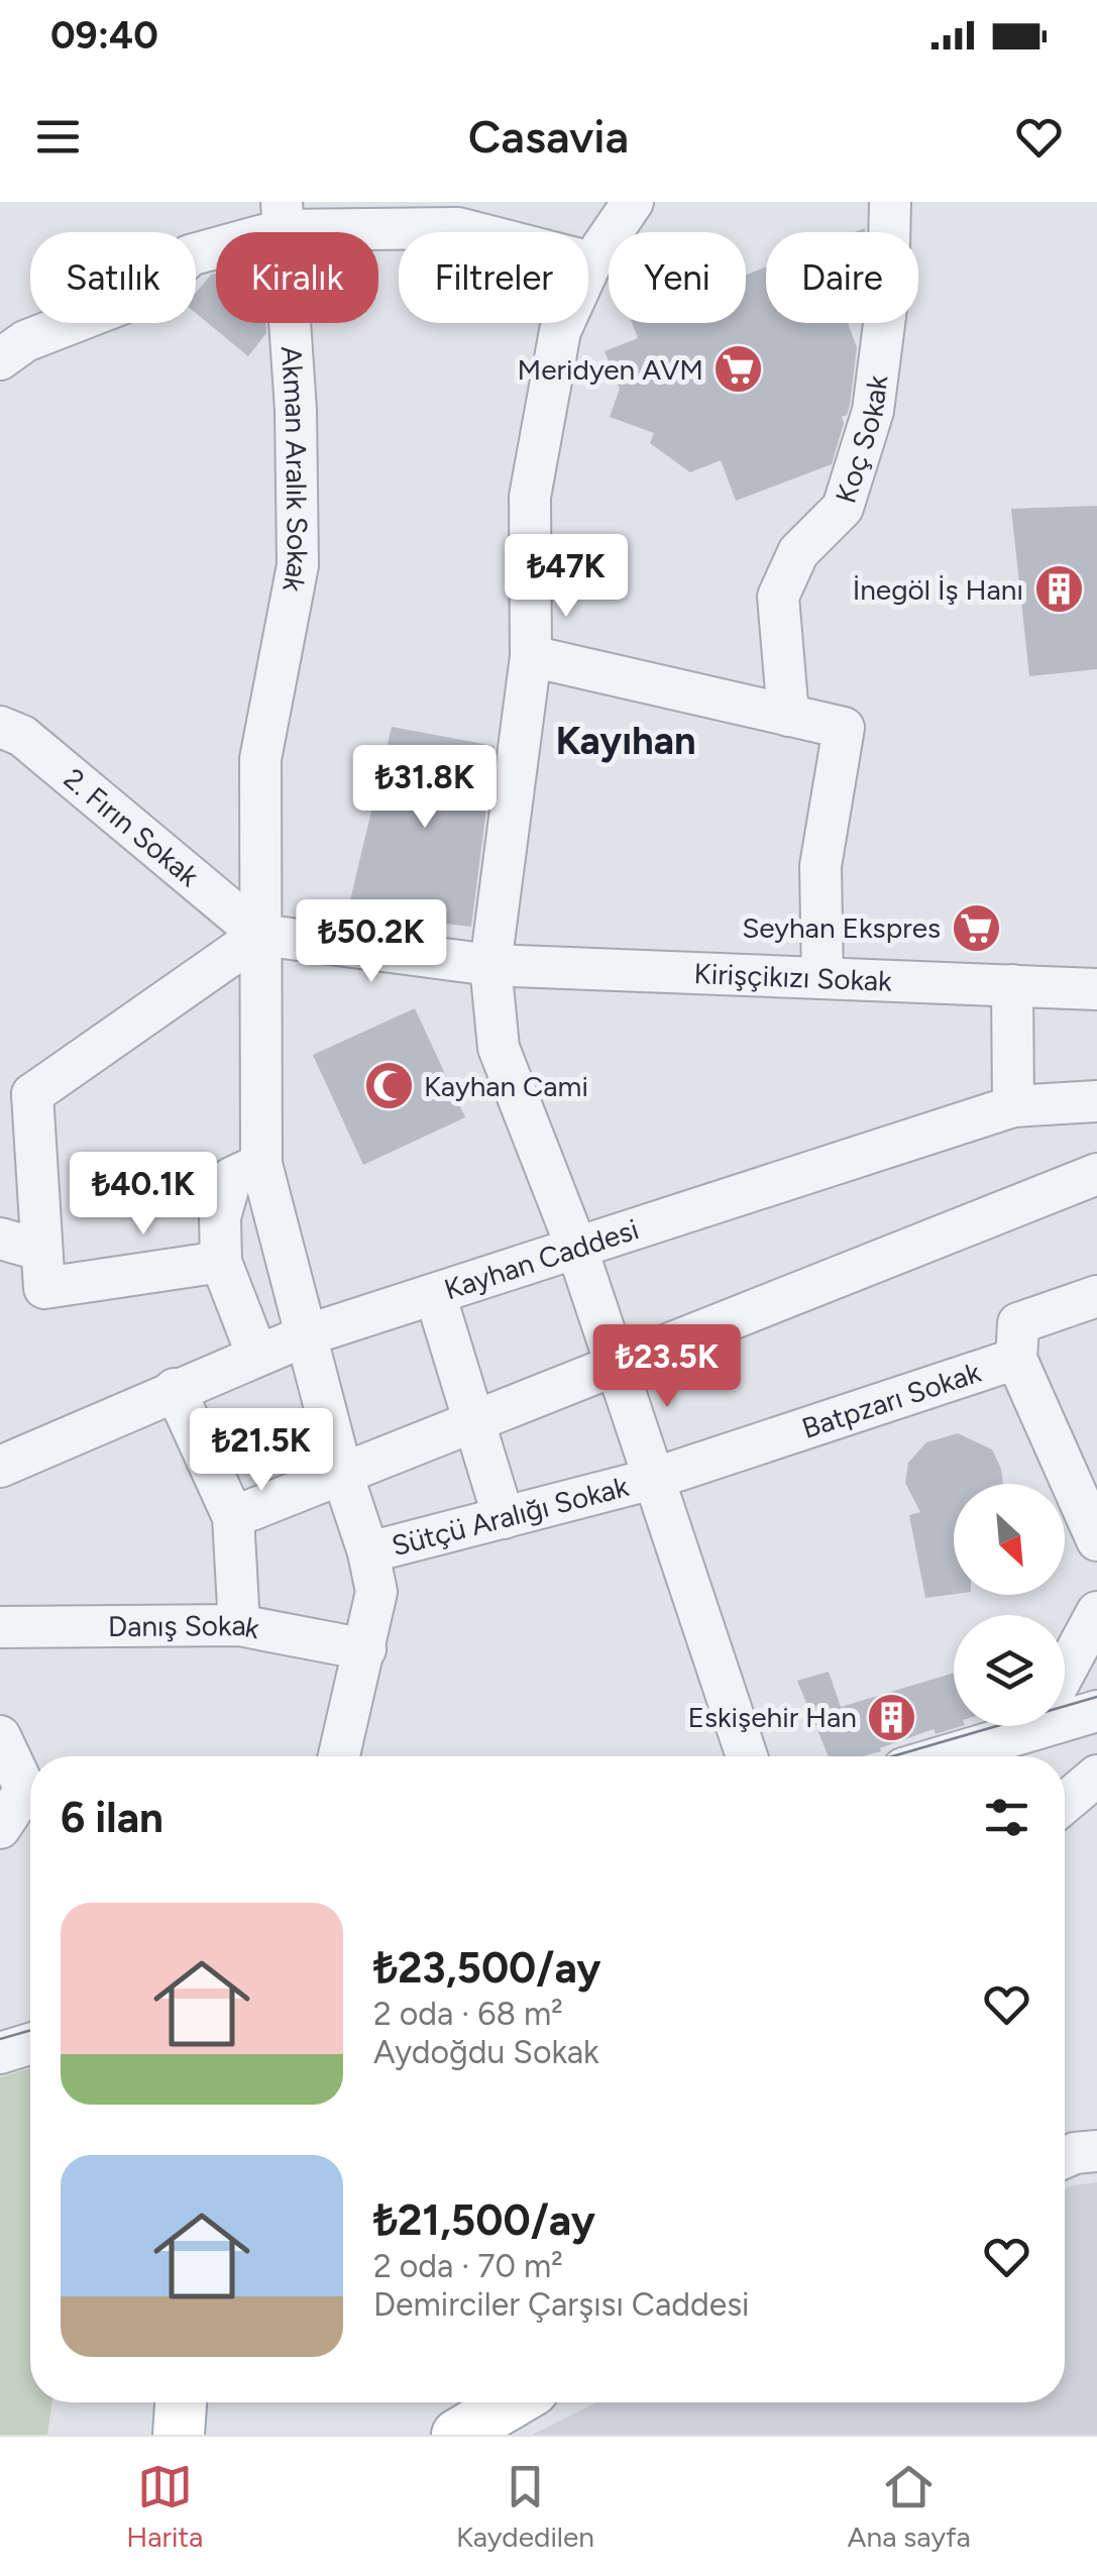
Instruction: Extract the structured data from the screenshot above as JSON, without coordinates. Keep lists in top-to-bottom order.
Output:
{
  "streets": {
    "street": [
      "Koç Sokak",
      "Akman Aralık Sokak",
      "2. Fırın Sokak",
      "Kirişçikızı Sokak",
      "Kayhan Caddesi",
      "Batpzarı Sokak",
      "Sütçü Aralığı Sokak",
      "Danış Sokak"
    ]
  },
  "crossings": [
    ["Akman Aralık Sokak", "2. Fırın Sokak"],
    ["Akman Aralık Sokak", "Kirişçikızı Sokak"],
    ["Akman Aralık Sokak", "Kayhan Caddesi"],
    ["Akman Aralık Sokak", "Sütçü Aralığı Sokak"],
    ["Akman Aralık Sokak", "Danış Sokak"],
    ["2. Fırın Sokak", "Kirişçikızı Sokak"],
    ["Batpzarı Sokak", "Sütçü Aralığı Sokak"]
  ],
  "districts": ["Kayıhan"],
  "places": {
    "supermarket": ["Meridyen AVM", "Seyhan Ekspres"],
    "building": ["İnegöl İş Hanı", "Eskişehir Han"],
    "mosque": ["Kayhan Cami"]
  },
  "north": "bottom right",
  "page": {
    "status": "09:40",
    "header": "Casavia",
    "chip": [
      "Satılık",
      "Kiralık",
      "Filtreler",
      "Yeni",
      "Daire"
    ],
    "price": [
      "₺47K",
      "₺31.8K",
      "₺50.2K",
      "₺40.1K",
      "₺23.5K",
      "₺21.5K"
    ],
    "heading": "6 ilan",
    "list": [
      {
        "name": "₺23,500/ay",
        "note": "2 oda · 68 m² · Aydoğdu Sokak"
      },
      {
        "name": "₺21,500/ay",
        "note": "2 oda · 70 m² · Demirciler Çarşısı Caddesi"
      }
    ],
    "tabs": ["Harita", "Kaydedilen", "Ana sayfa"]
  }
}
